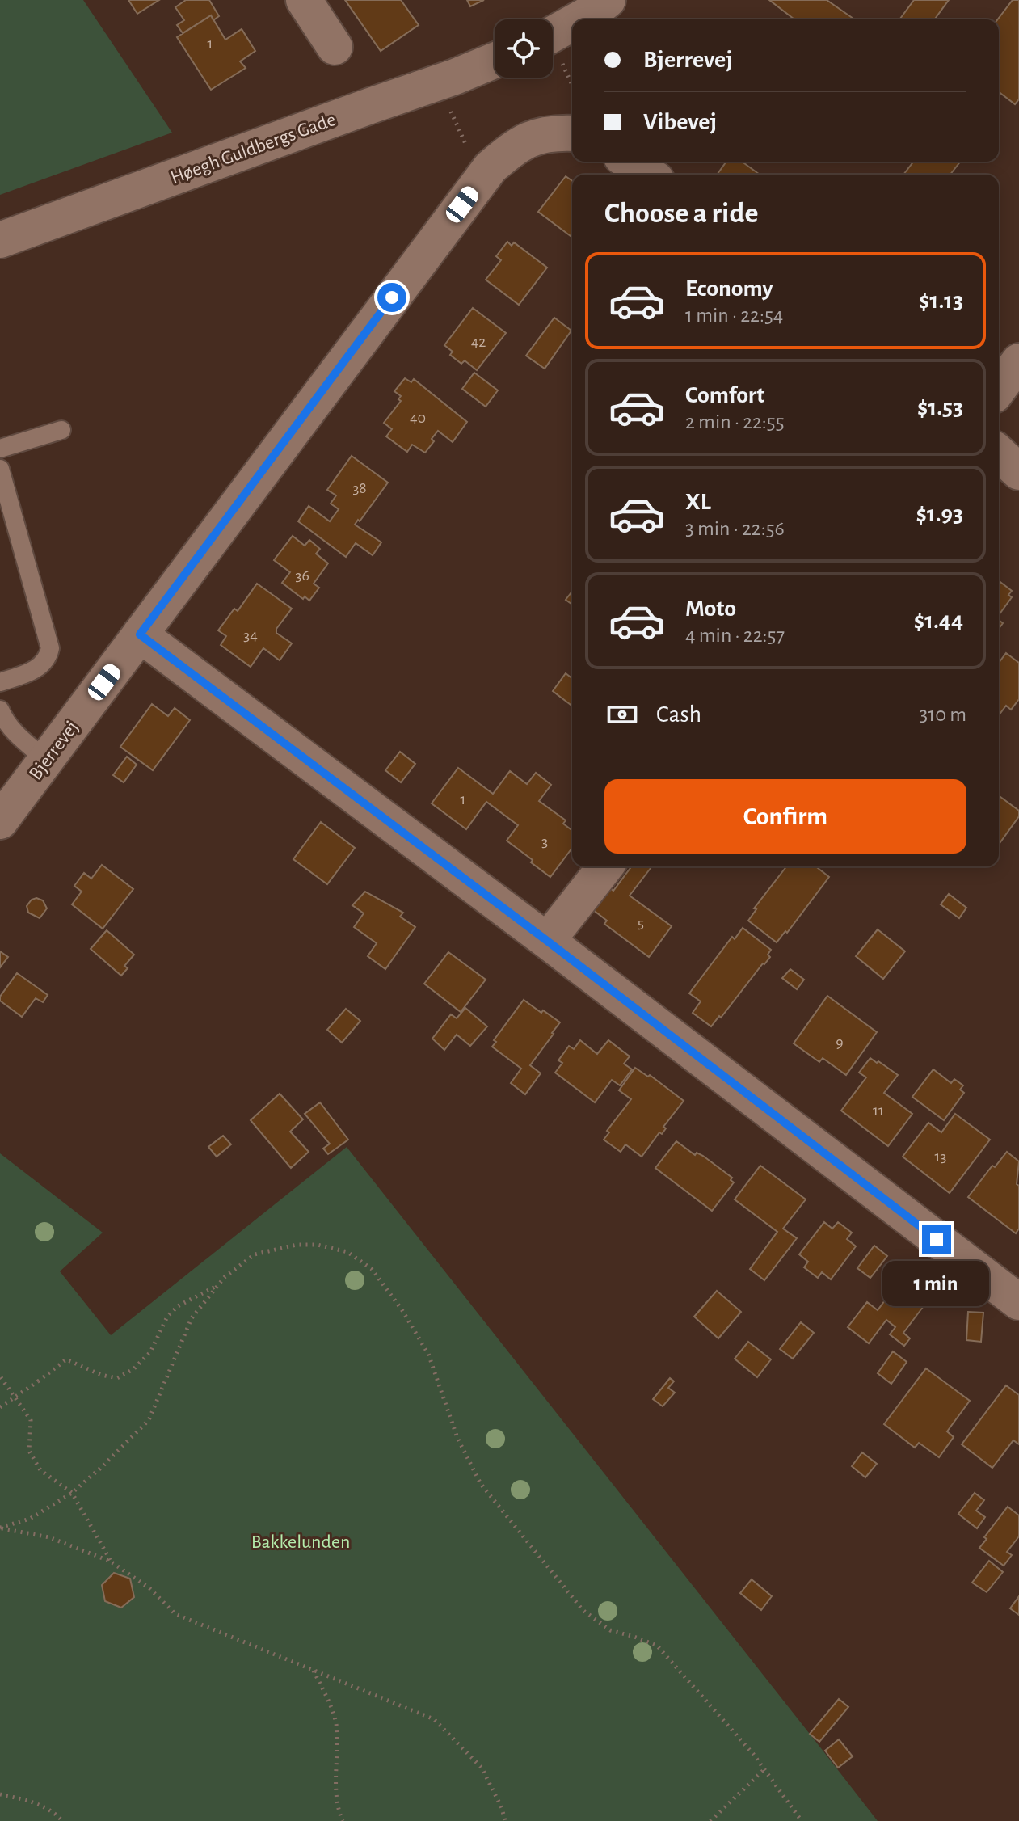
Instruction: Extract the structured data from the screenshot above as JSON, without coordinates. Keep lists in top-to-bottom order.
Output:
{
  "streets": {
    "street": ["Høegh Guldbergs Gade", "Bjerrevej"]
  },
  "parks": ["Bakkelunden"],
  "house_numbers": [
    "1",
    "42",
    "40",
    "38",
    "36",
    "34",
    "1",
    "3",
    "5",
    "9",
    "11",
    "13"
  ],
  "page": {
    "banner": ["Bjerrevej", "Vibevej"],
    "heading": "Choose a ride",
    "list": [
      {
        "name": "Economy",
        "note": "1 min · 22:54",
        "value": "$1.13"
      },
      {
        "name": "Comfort",
        "note": "2 min · 22:55",
        "value": "$1.53"
      },
      {
        "name": "XL",
        "note": "3 min · 22:56",
        "value": "$1.93"
      },
      {
        "name": "Moto",
        "note": "4 min · 22:57",
        "value": "$1.44"
      }
    ],
    "pay": ["Cash", "310 m"],
    "buttons": "Confirm",
    "bubble": "1 min"
  }
}
